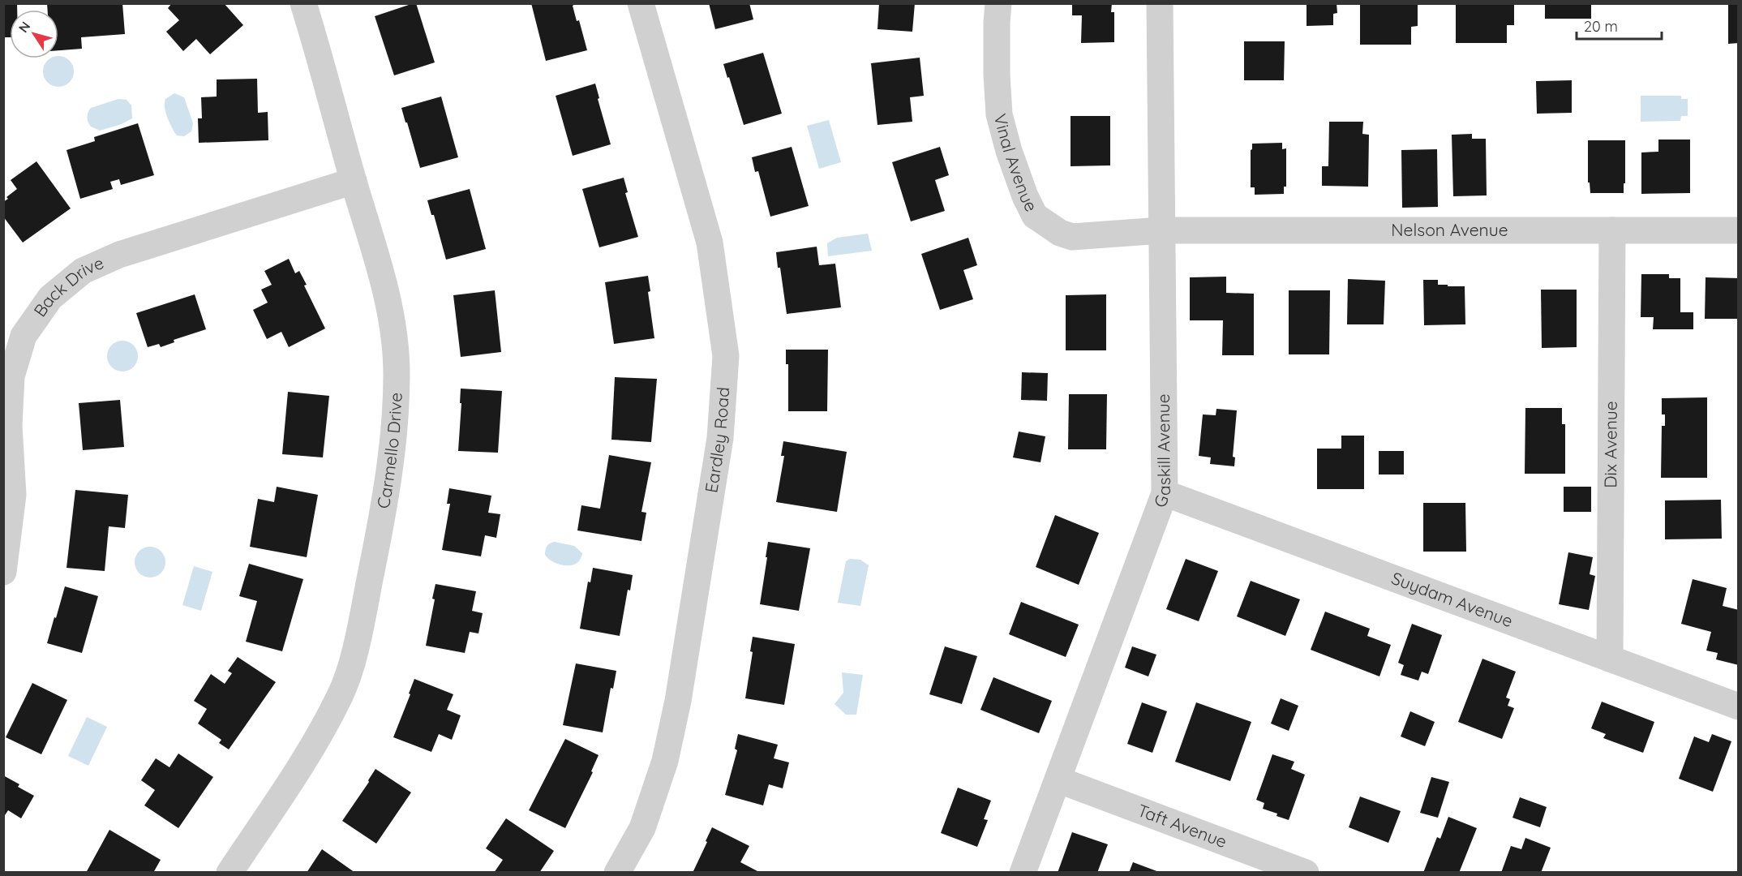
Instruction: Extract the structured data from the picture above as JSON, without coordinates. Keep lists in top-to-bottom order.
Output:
{
  "streets": {
    "street": [
      "Vinal Avenue",
      "Nelson Avenue",
      "Back Drive",
      "Eardley Road",
      "Dix Avenue",
      "Carmello Drive",
      "Gaskill Avenue",
      "Suydam Avenue",
      "Taft Avenue"
    ]
  },
  "crossings": [
    ["Vinal Avenue", "Nelson Avenue"],
    ["Vinal Avenue", "Gaskill Avenue"],
    ["Nelson Avenue", "Dix Avenue"],
    ["Nelson Avenue", "Gaskill Avenue"],
    ["Back Drive", "Carmello Drive"],
    ["Dix Avenue", "Suydam Avenue"],
    ["Gaskill Avenue", "Suydam Avenue"],
    ["Gaskill Avenue", "Taft Avenue"]
  ],
  "scale_bar": "20 m",
  "north": "top left"
}
